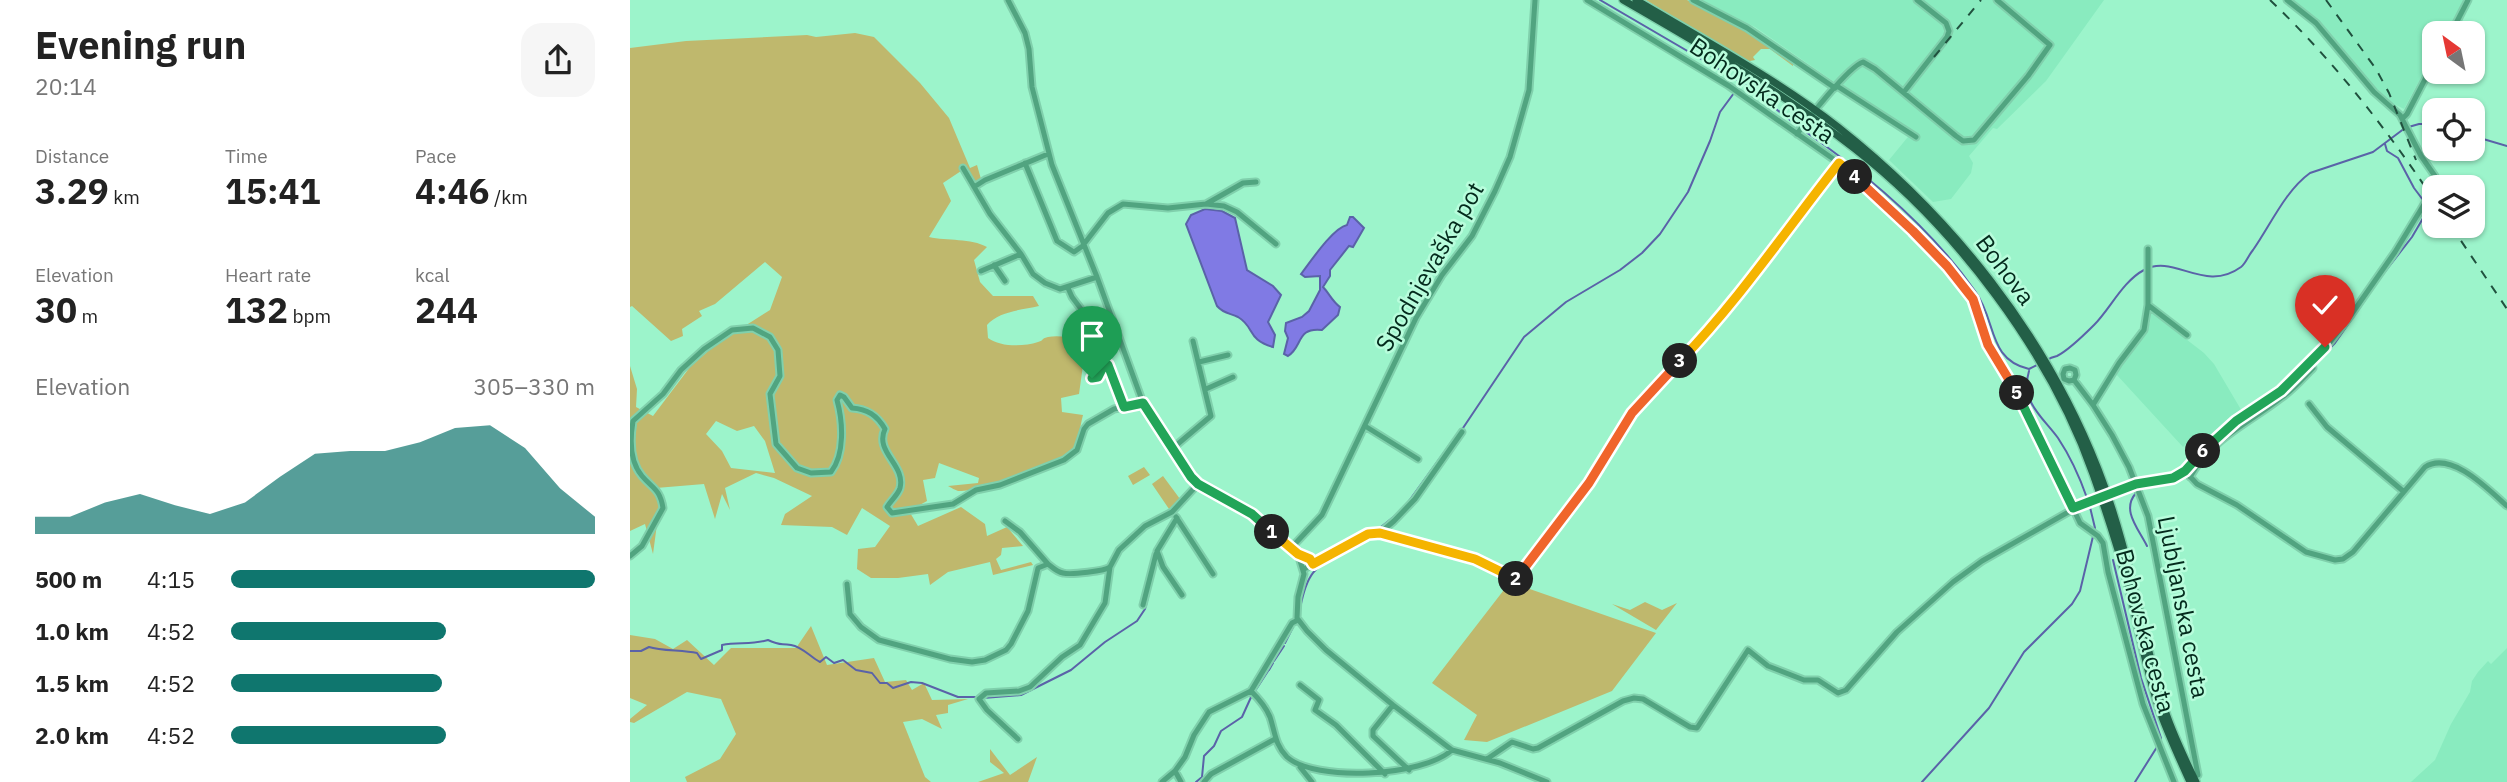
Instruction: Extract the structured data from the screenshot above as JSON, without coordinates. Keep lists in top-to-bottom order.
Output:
{
  "streets": {
    "main road": ["Bohova"],
    "street": ["Bohovska cesta", "Spodnjevaška pot", "Ljubljanska cesta"]
  },
  "north": "top left",
  "page": {
    "heading": ["Evening run", "20:14"],
    "stats": [
      ["Distance", "3.29 km"],
      ["Time", "15:41"],
      ["Pace", "4:46 /km"],
      ["Elevation", "30 m"],
      ["Heart rate", "132 bpm"],
      ["kcal", "244"]
    ],
    "pins": [
      "4",
      "3",
      "5",
      "6",
      "1",
      "2"
    ],
    "chart": ["Elevation", "305–330 m"],
    "list": [
      {
        "name": "500 m",
        "note": "4:15"
      },
      {
        "name": "1.0 km",
        "note": "4:52"
      },
      {
        "name": "1.5 km",
        "note": "4:52"
      },
      {
        "name": "2.0 km",
        "note": "4:52"
      }
    ]
  }
}
